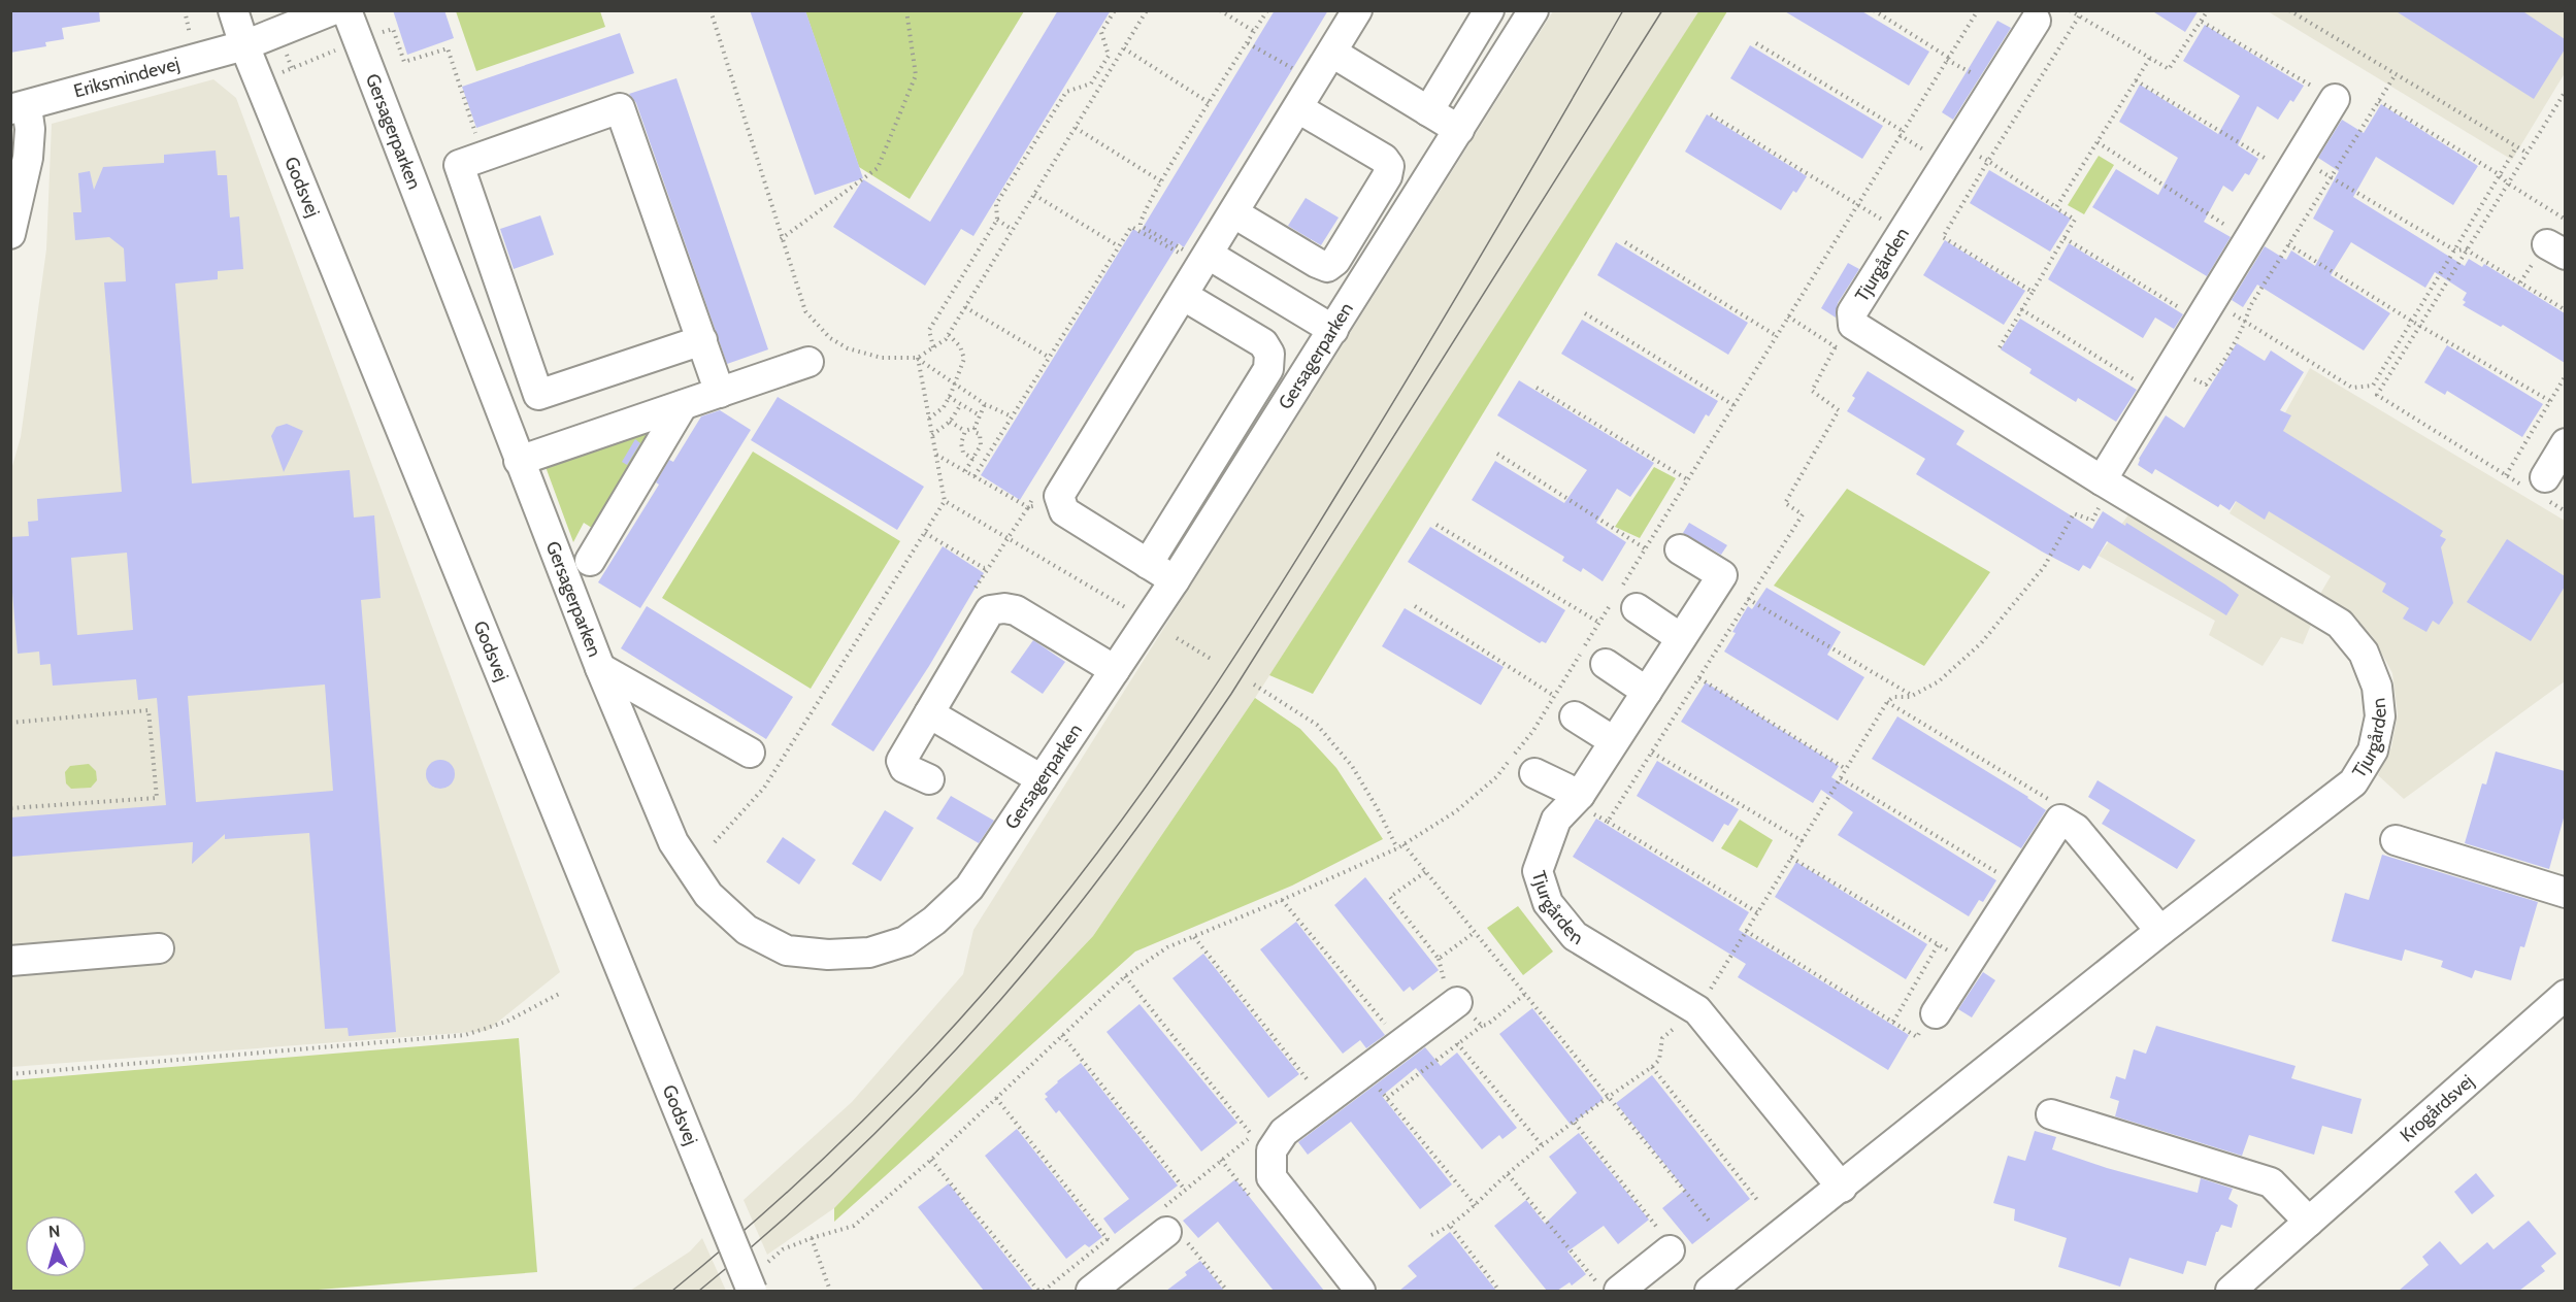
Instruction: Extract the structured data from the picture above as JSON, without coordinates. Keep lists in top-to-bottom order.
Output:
{
  "streets": {
    "street": [
      "Eriksmindevej",
      "Gersagerparken",
      "Godsvej",
      "Tjurgården",
      "Krogårdsvej"
    ]
  },
  "crossings": [
    ["Eriksmindevej", "Godsvej"]
  ],
  "north": "top"
}
